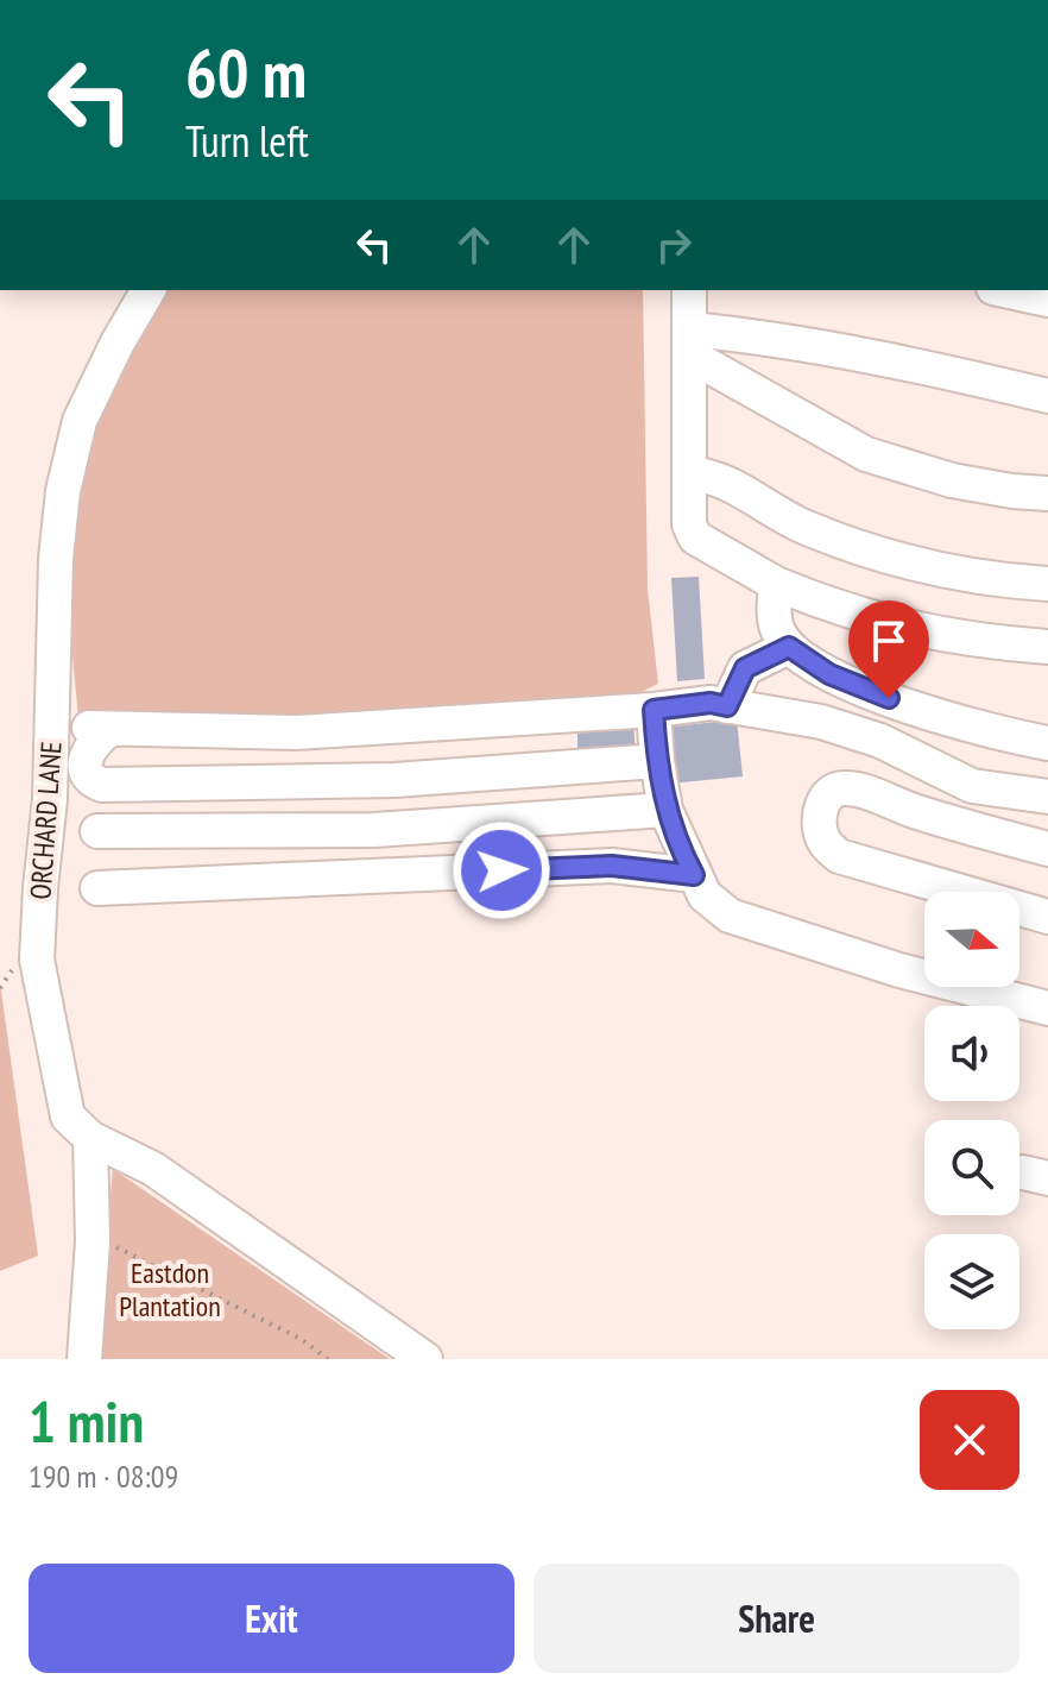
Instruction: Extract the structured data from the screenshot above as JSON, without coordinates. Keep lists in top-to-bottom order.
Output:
{
  "streets": {
    "street": ["ORCHARD LANE"]
  },
  "parks": ["Eastdon Plantation"],
  "north": "right",
  "page": {
    "turn": ["60 m", "Turn left"],
    "heading": ["1 min", "190 m · 08:09"],
    "buttons": ["Exit", "Share"]
  }
}
